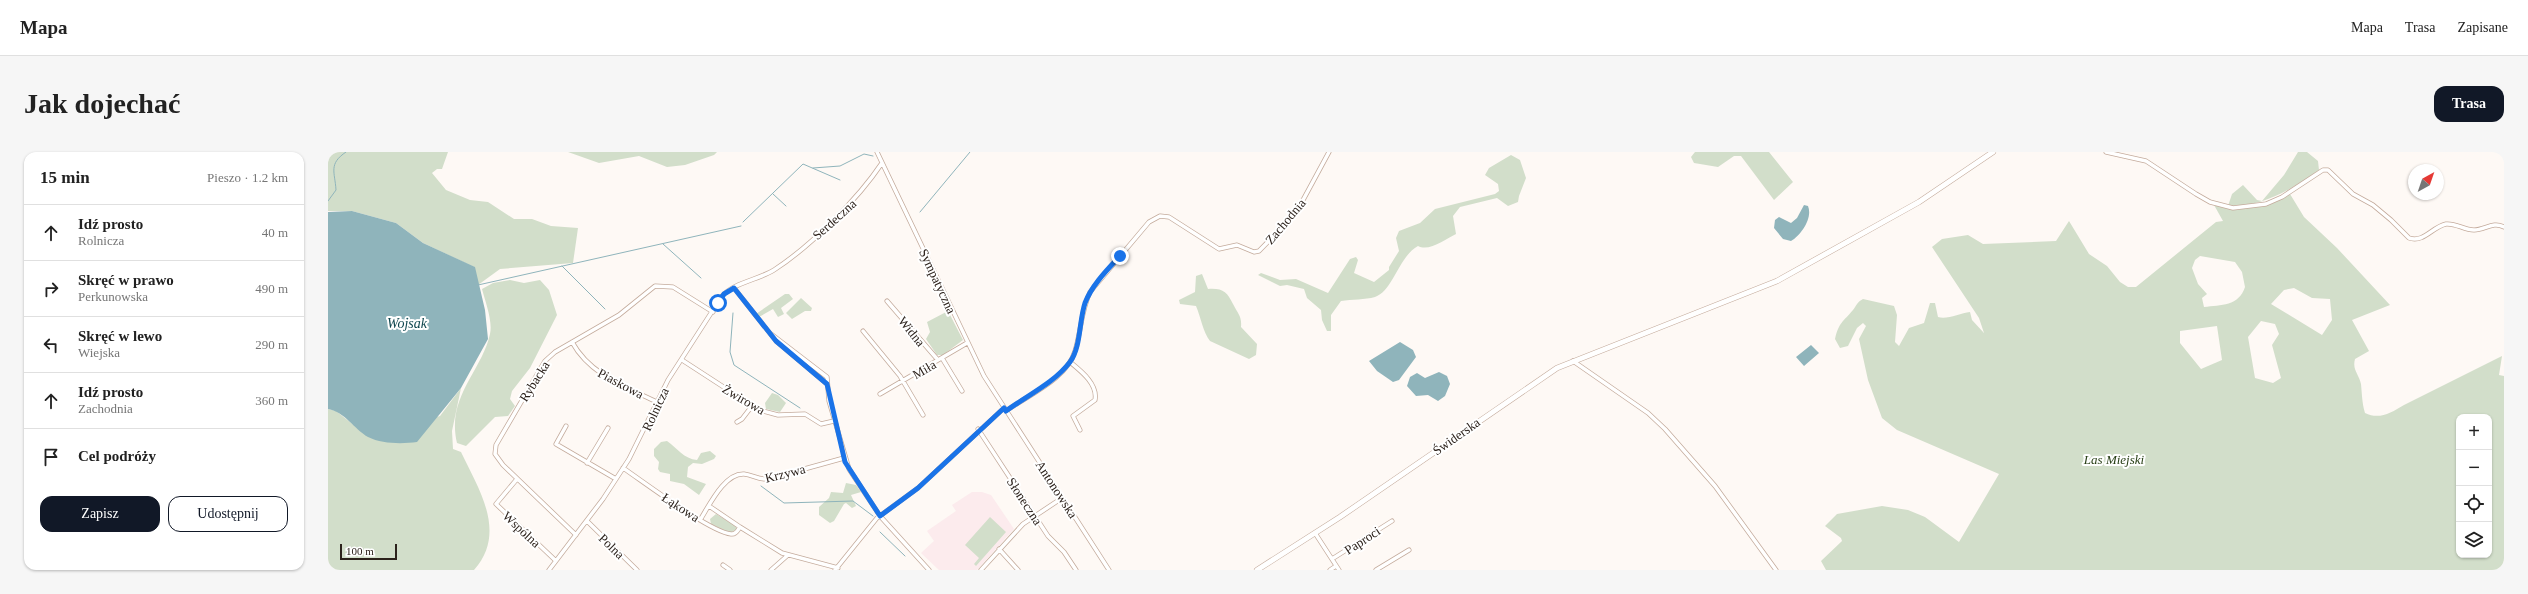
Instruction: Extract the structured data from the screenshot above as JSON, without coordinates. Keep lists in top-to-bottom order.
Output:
{
  "streets": {
    "street": [
      "Serdeczna",
      "Zachodnia",
      "Sympatyczna",
      "Widna",
      "Miła",
      "Rybacka",
      "Piaskowa",
      "Żwirowa",
      "Rolnicza",
      "Świderska",
      "Krzywa",
      "Antonowska",
      "Słoneczna",
      "Łąkowa",
      "Wspólna",
      "Paproci",
      "Polna"
    ]
  },
  "crossings": [
    ["Serdeczna", "Sympatyczna"],
    ["Serdeczna", "Rolnicza"],
    ["Zachodnia", "Sympatyczna"],
    ["Zachodnia", "Antonowska"],
    ["Zachodnia", "Słoneczna"],
    ["Zachodnia", "Łąkowa"],
    ["Sympatyczna", "Miła"],
    ["Sympatyczna", "Antonowska"],
    ["Widna", "Miła"],
    ["Rybacka", "Piaskowa"],
    ["Rybacka", "Rolnicza"],
    ["Rybacka", "Wspólna"],
    ["Piaskowa", "Rolnicza"],
    ["Żwirowa", "Rolnicza"],
    ["Rolnicza", "Łąkowa"],
    ["Rolnicza", "Wspólna"],
    ["Rolnicza", "Polna"],
    ["Krzywa", "Łąkowa"]
  ],
  "water": ["Wojsak"],
  "parks": ["Las Miejski"],
  "scale_bar": "100 m",
  "north": "top right",
  "page": {
    "header": "Mapa",
    "nav": ["Mapa", "Trasa", "Zapisane"],
    "buttons": [
      "Trasa",
      ["Zapisz", "Udostępnij"]
    ],
    "title": "Jak dojechać",
    "heading": ["15 min", "Pieszo · 1.2 km"],
    "list": [
      ["Idź prosto", "Rolnicza", "40 m"],
      ["Skręć w prawo", "Perkunowska", "490 m"],
      ["Skręć w lewo", "Wiejska", "290 m"],
      ["Idź prosto", "Zachodnia", "360 m"],
      "Cel podróży"
    ],
    "map_buttons": ["+", "−"],
    "scale": "100 m"
  }
}
